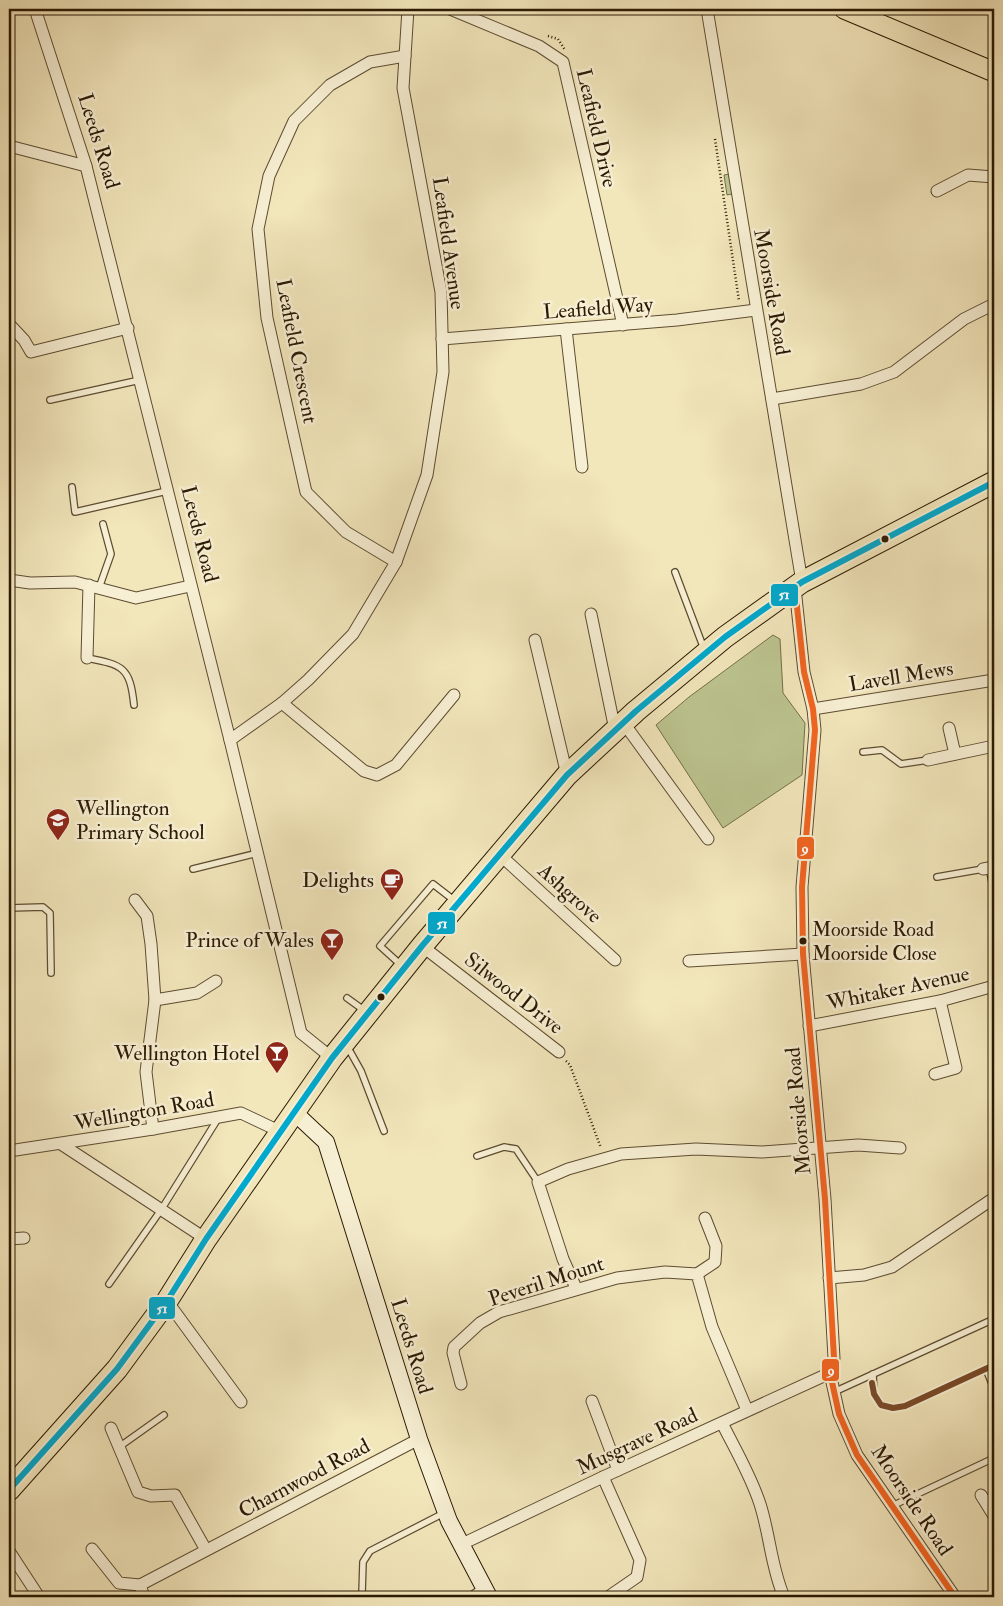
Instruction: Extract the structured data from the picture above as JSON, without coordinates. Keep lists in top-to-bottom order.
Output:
{
  "streets": {
    "street": [
      "Leafield Drive",
      "Leeds Road",
      "Leafield Avenue",
      "Moorside Road",
      "Leafield Way",
      "Leafield Crescent",
      "Lavell Mews",
      "Ashgrove",
      "Whitaker Avenue",
      "Silwood Drive",
      "Wellington Road",
      "Peveril Mount",
      "Musgrave Road",
      "Charnwood Road"
    ]
  },
  "crossings": [
    ["Leafield Drive", "Leafield Way"],
    ["Leeds Road", "Leafield Avenue"],
    ["Leeds Road", "Musgrave Road"],
    ["Leeds Road", "Charnwood Road"],
    ["Leafield Avenue", "Leafield Way"],
    ["Leafield Avenue", "Leafield Crescent"],
    ["Moorside Road", "Leafield Way"],
    ["Moorside Road", "Lavell Mews"],
    ["Moorside Road", "Whitaker Avenue"],
    ["Moorside Road", "Musgrave Road"]
  ],
  "places": {
    "school or university": ["Wellington Primary School"],
    "cafe": ["Delights"],
    "other": ["Moorside Road Moorside Close"],
    "bar": ["Prince of Wales", "Wellington Hotel"]
  },
  "lines": ["transit line 51", "transit line 9"]
}
